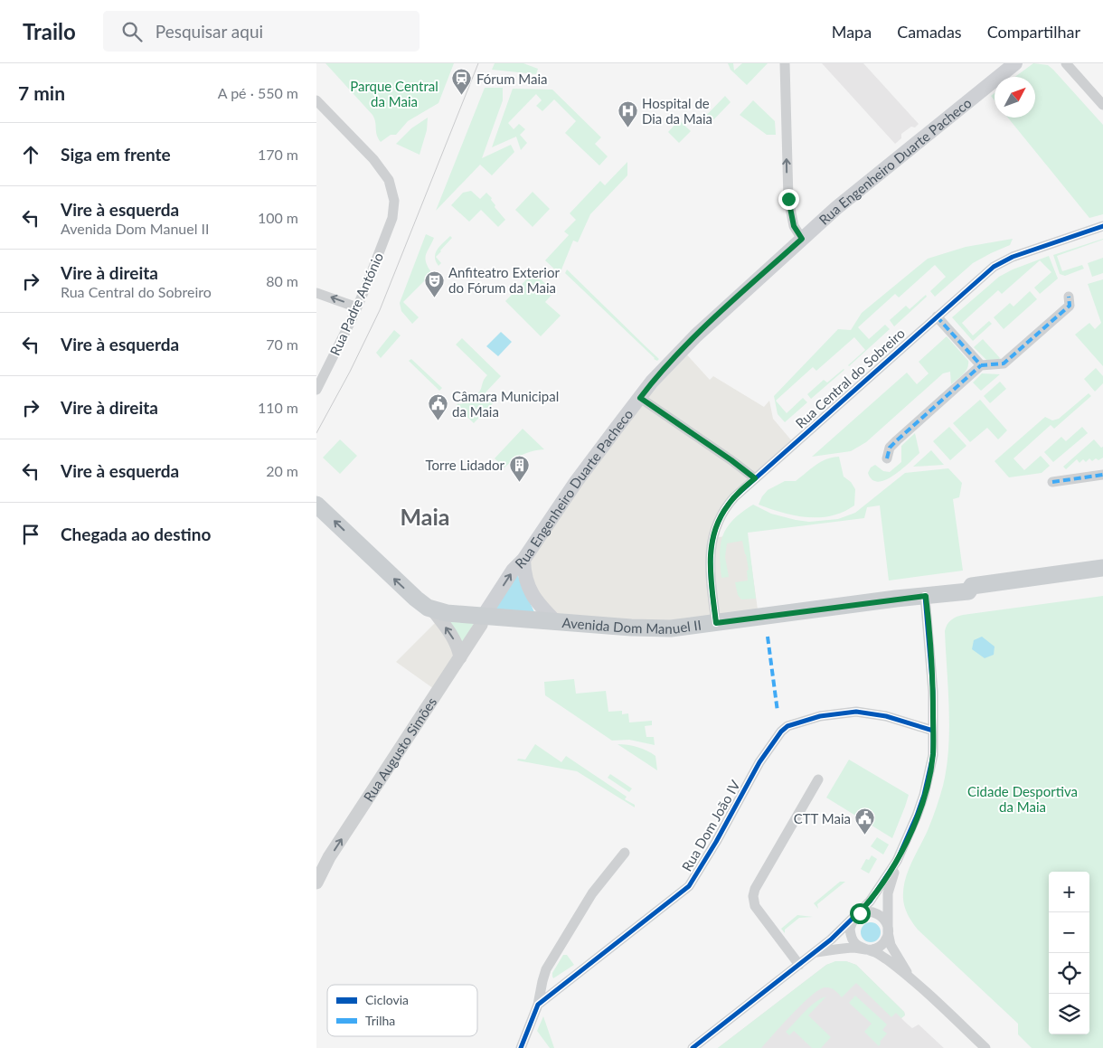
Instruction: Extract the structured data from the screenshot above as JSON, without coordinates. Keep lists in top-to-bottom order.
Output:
{
  "streets": {
    "main road": ["Rua Engenheiro Duarte Pacheco", "Avenida Dom Manuel II"],
    "street": [
      "Rua Padre António",
      "Rua Central do Sobreiro",
      "Rua Augusto Simões",
      "Rua Dom João IV"
    ]
  },
  "crossings": [
    ["Rua Engenheiro Duarte Pacheco", "Avenida Dom Manuel II"],
    ["Rua Engenheiro Duarte Pacheco", "Rua Augusto Simões"],
    ["Rua Central do Sobreiro", "Avenida Dom Manuel II"],
    ["Avenida Dom Manuel II", "Rua Augusto Simões"]
  ],
  "one_way": ["Rua Augusto Simões"],
  "districts": ["Maia"],
  "parks": ["Parque Central da Maia", "Cidade Desportiva da Maia"],
  "places": {
    "station": ["Fórum Maia"],
    "hospital": ["Hospital de Dia da Maia"],
    "theatre": ["Anfiteatro Exterior do Fórum da Maia"],
    "public building": ["Câmara Municipal da Maia", "CTT Maia"],
    "building": ["Torre Lidador"]
  },
  "legend": ["Ciclovia", "Trilha"],
  "north": "top right",
  "page": {
    "header": "Trailo",
    "search": "Pesquisar aqui",
    "nav": ["Mapa", "Camadas", "Compartilhar"],
    "heading": ["7 min", "A pé · 550 m"],
    "list": [
      ["Siga em frente", "170 m"],
      ["Vire à esquerda", "Avenida Dom Manuel II", "100 m"],
      ["Vire à direita", "Rua Central do Sobreiro", "80 m"],
      ["Vire à esquerda", "70 m"],
      ["Vire à direita", "110 m"],
      ["Vire à esquerda", "20 m"],
      "Chegada ao destino"
    ],
    "map_buttons": ["+", "−"]
  }
}
